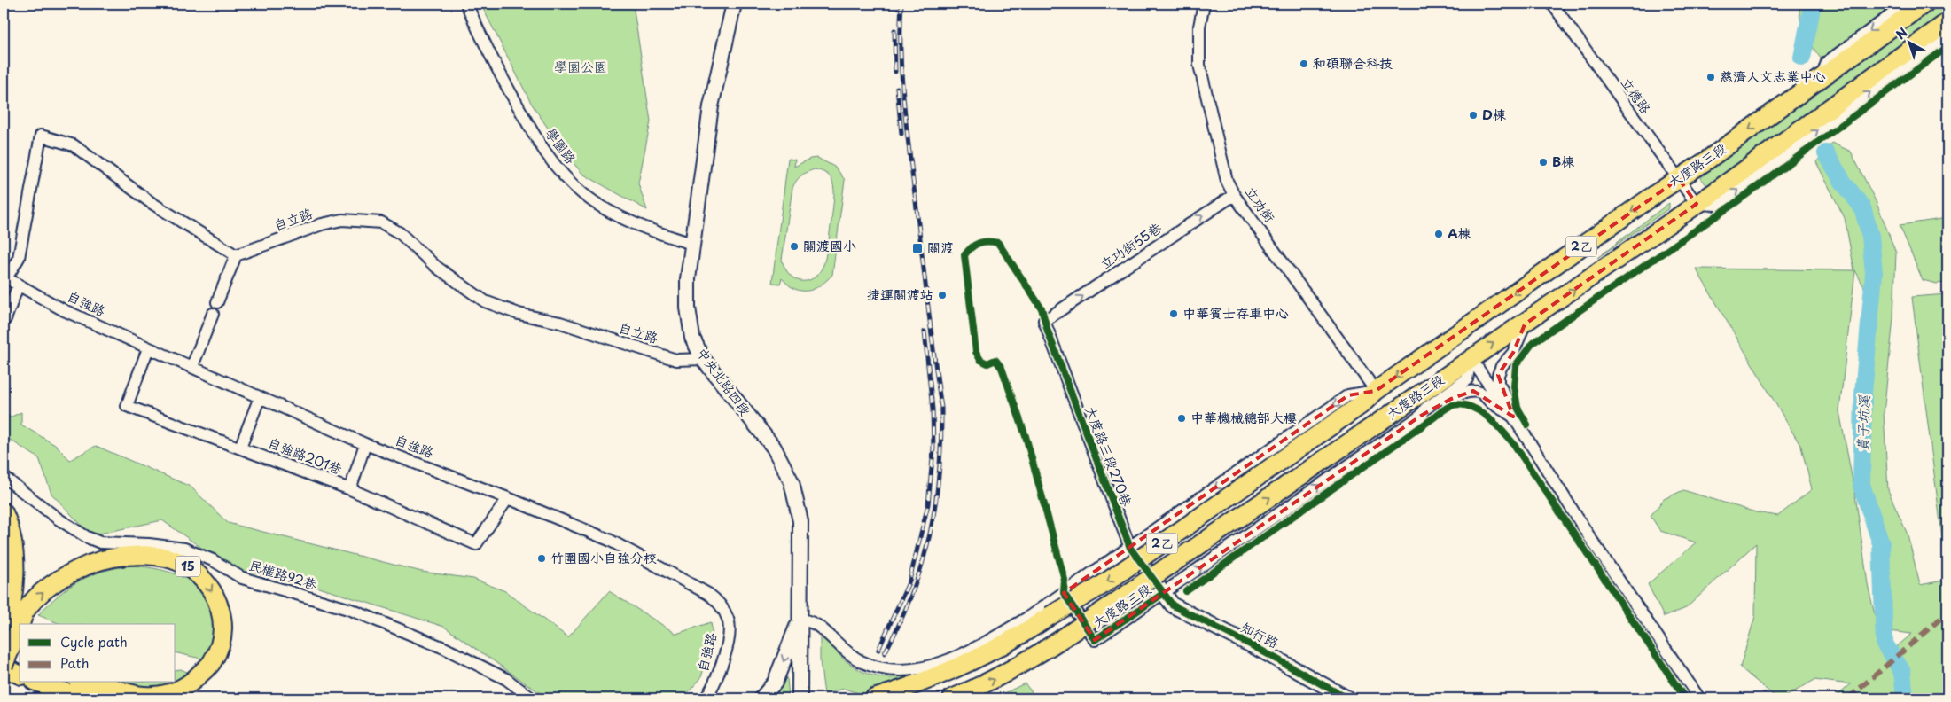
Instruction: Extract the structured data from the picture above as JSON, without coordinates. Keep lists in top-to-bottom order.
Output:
{
  "streets": {
    "main road": ["大度路三段", "2乙", "15"],
    "street": [
      "立德路",
      "學園路",
      "立功街",
      "自立路",
      "立功街55巷",
      "自強路",
      "中央北路四段",
      "自強路201巷",
      "大度路三段270巷",
      "民權路92巷",
      "知行路"
    ]
  },
  "crossings": [
    ["立德路", "大度路三段"],
    ["學園路", "中央北路四段"],
    ["大度路三段", "立功街"],
    ["大度路三段", "2乙"],
    ["大度路三段", "中央北路四段"],
    ["大度路三段", "大度路三段270巷"],
    ["大度路三段", "知行路"],
    ["立功街", "立功街55巷"],
    ["自立路", "中央北路四段"],
    ["立功街55巷", "大度路三段270巷"],
    ["自強路", "自強路201巷"],
    ["大度路三段270巷", "知行路"]
  ],
  "one_way": ["立功街55巷"],
  "water": ["貴子坑溪"],
  "parks": ["學園公園"],
  "places": {
    "other": [
      "和碩聯合科技",
      "慈濟人文志業中心",
      "D棟",
      "B棟",
      "A棟",
      "關渡國小",
      "捷運關渡站",
      "中華賓士存車中心",
      "中華機械總部大樓",
      "竹圍國小自強分校"
    ],
    "transit": ["關渡"]
  },
  "legend": ["Cycle path", "Path"],
  "north": "top left"
}
